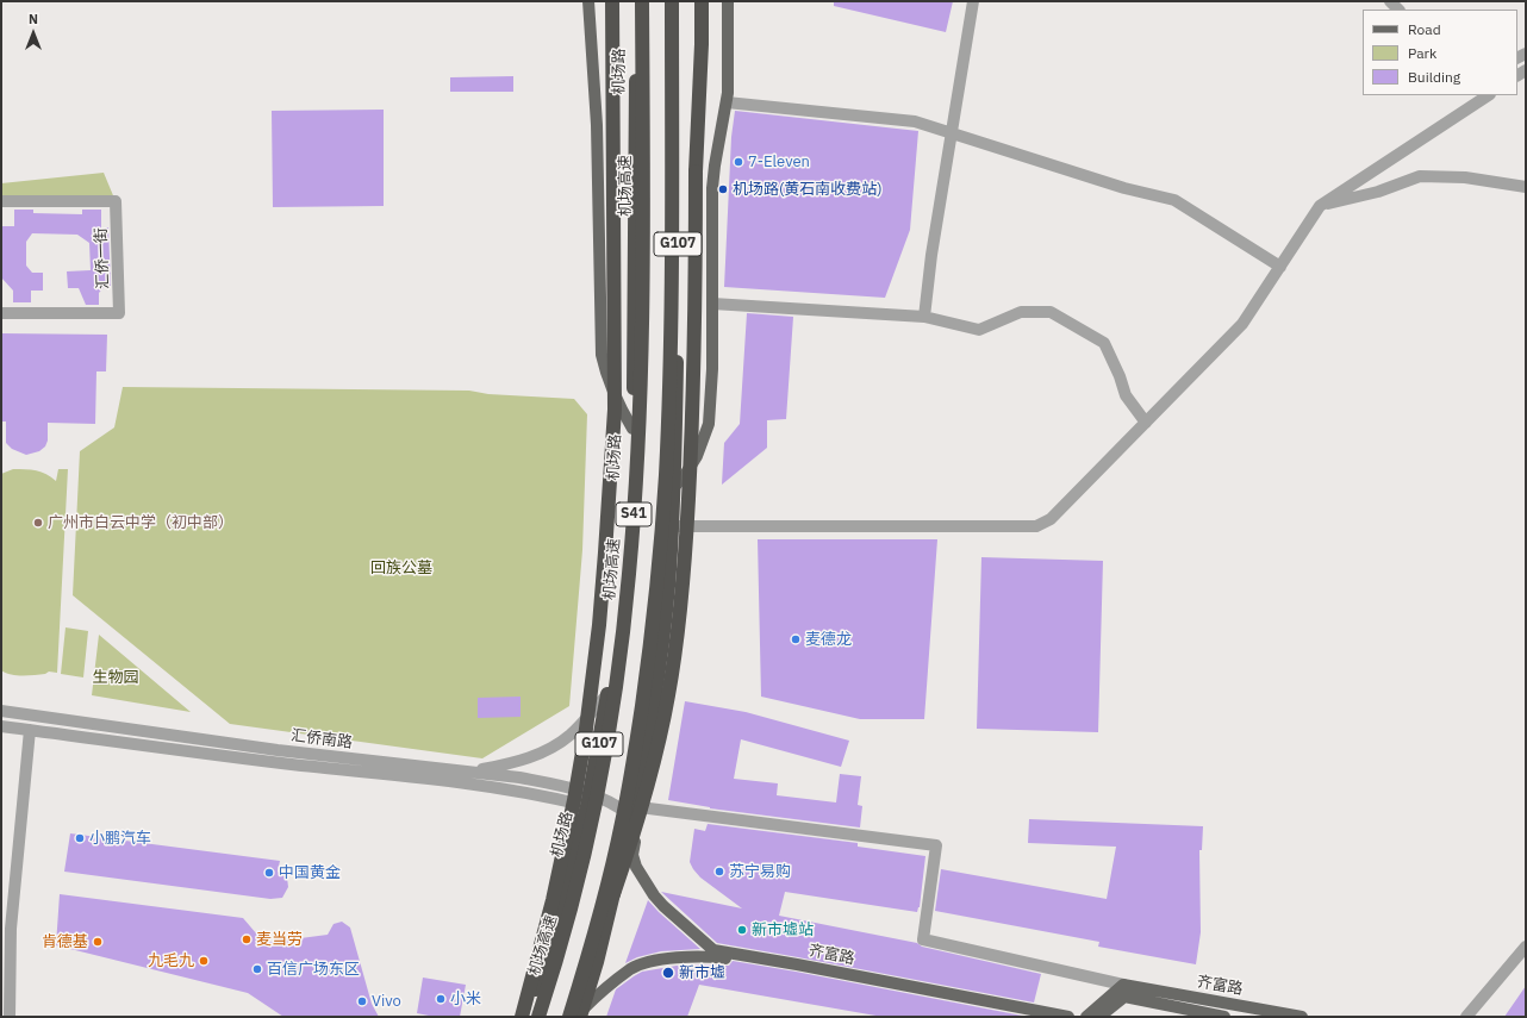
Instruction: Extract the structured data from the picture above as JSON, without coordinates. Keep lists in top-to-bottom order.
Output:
{
  "streets": {
    "highway": [
      "机场路",
      "机场高速",
      "G107",
      "S41"
    ],
    "main road": ["齐富路"],
    "street": ["汇侨一街", "汇侨南路"]
  },
  "crossings": [
    ["机场路", "机场高速"],
    ["机场路", "汇侨南路"],
    ["S41", "齐富路"],
    ["汇侨南路", "齐富路"]
  ],
  "parks": ["回族公墓", "生物园"],
  "places": [
    "7-Eleven",
    "机场路(黄石南收费站)",
    "广州市白云中学（初中部）",
    "麦德龙",
    "小鹏汽车",
    "苏宁易购",
    "中国黄金",
    "新市墟站",
    "麦当劳",
    "肯德基",
    "九毛九",
    "百信广场东区",
    "新市墟",
    "小米",
    "Vivo"
  ],
  "legend": ["Road", "Park", "Building"],
  "north": "top"
}
